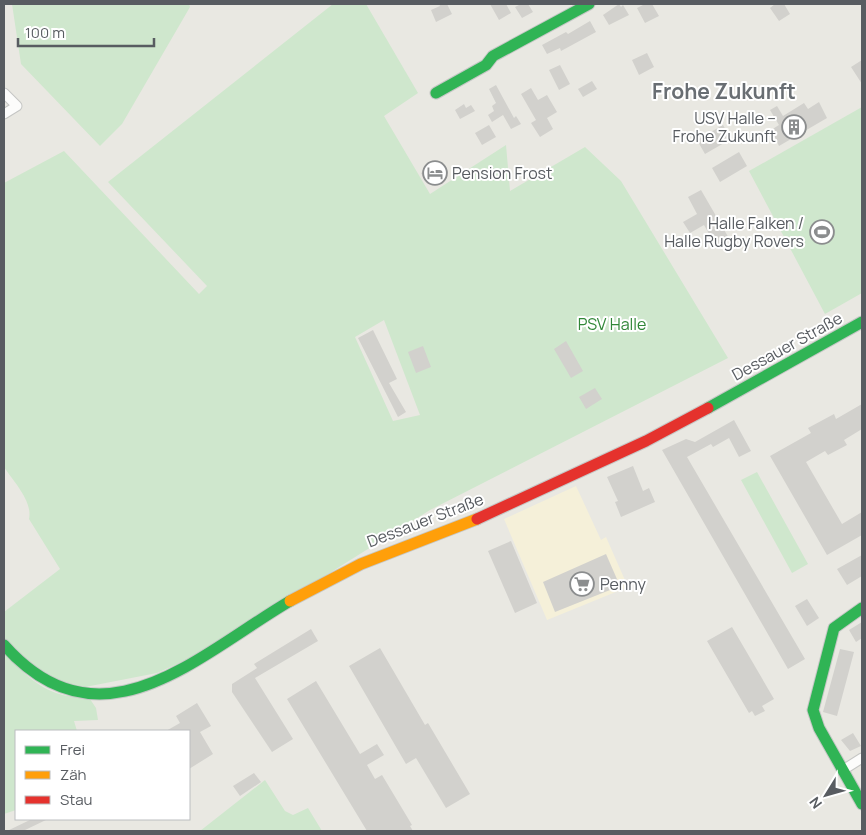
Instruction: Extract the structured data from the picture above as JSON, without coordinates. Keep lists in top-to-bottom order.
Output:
{
  "streets": {
    "main road": ["Dessauer Straße"]
  },
  "districts": ["Frohe Zukunft"],
  "parks": ["PSV Halle"],
  "places": {
    "building": ["USV Halle – Frohe Zukunft"],
    "hotel": ["Pension Frost"],
    "sports": ["Halle Falken / Halle Rugby Rovers"],
    "supermarket": ["Penny"]
  },
  "legend": ["Frei", "Zäh", "Stau"],
  "scale_bar": "100 m",
  "north": "bottom left"
}
